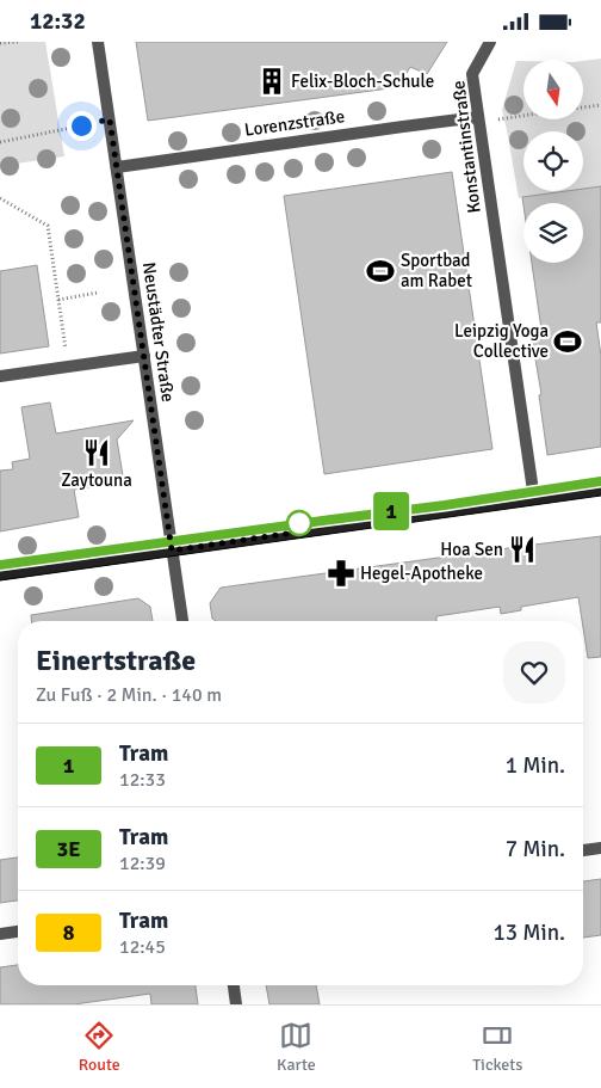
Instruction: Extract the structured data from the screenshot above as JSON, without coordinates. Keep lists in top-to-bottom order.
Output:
{
  "streets": {
    "street": ["Lorenzstraße", "Konstantinstraße", "Neustädter Straße"]
  },
  "crossings": [
    ["Lorenzstraße", "Konstantinstraße"],
    ["Lorenzstraße", "Neustädter Straße"]
  ],
  "places": {
    "building": ["Felix-Bloch-Schule"],
    "sports": ["Sportbad am Rabet", "Leipzig Yoga Collective"],
    "restaurant": ["Zaytouna", "Hoa Sen"],
    "pharmacy": ["Hegel-Apotheke"]
  },
  "lines": ["tram line 1"],
  "north": "bottom",
  "page": {
    "status": "12:32",
    "on_map": "1",
    "heading": ["Einertstraße", "Zu Fuß · 2 Min. · 140 m"],
    "list": [
      {
        "mark": "1",
        "name": "Tram",
        "note": "12:33",
        "value": "1 Min."
      },
      {
        "mark": "3E",
        "name": "Tram",
        "note": "12:39",
        "value": "7 Min."
      },
      {
        "mark": "8",
        "name": "Tram",
        "note": "12:45",
        "value": "13 Min."
      }
    ],
    "tabs": ["Route", "Karte", "Tickets"]
  }
}
